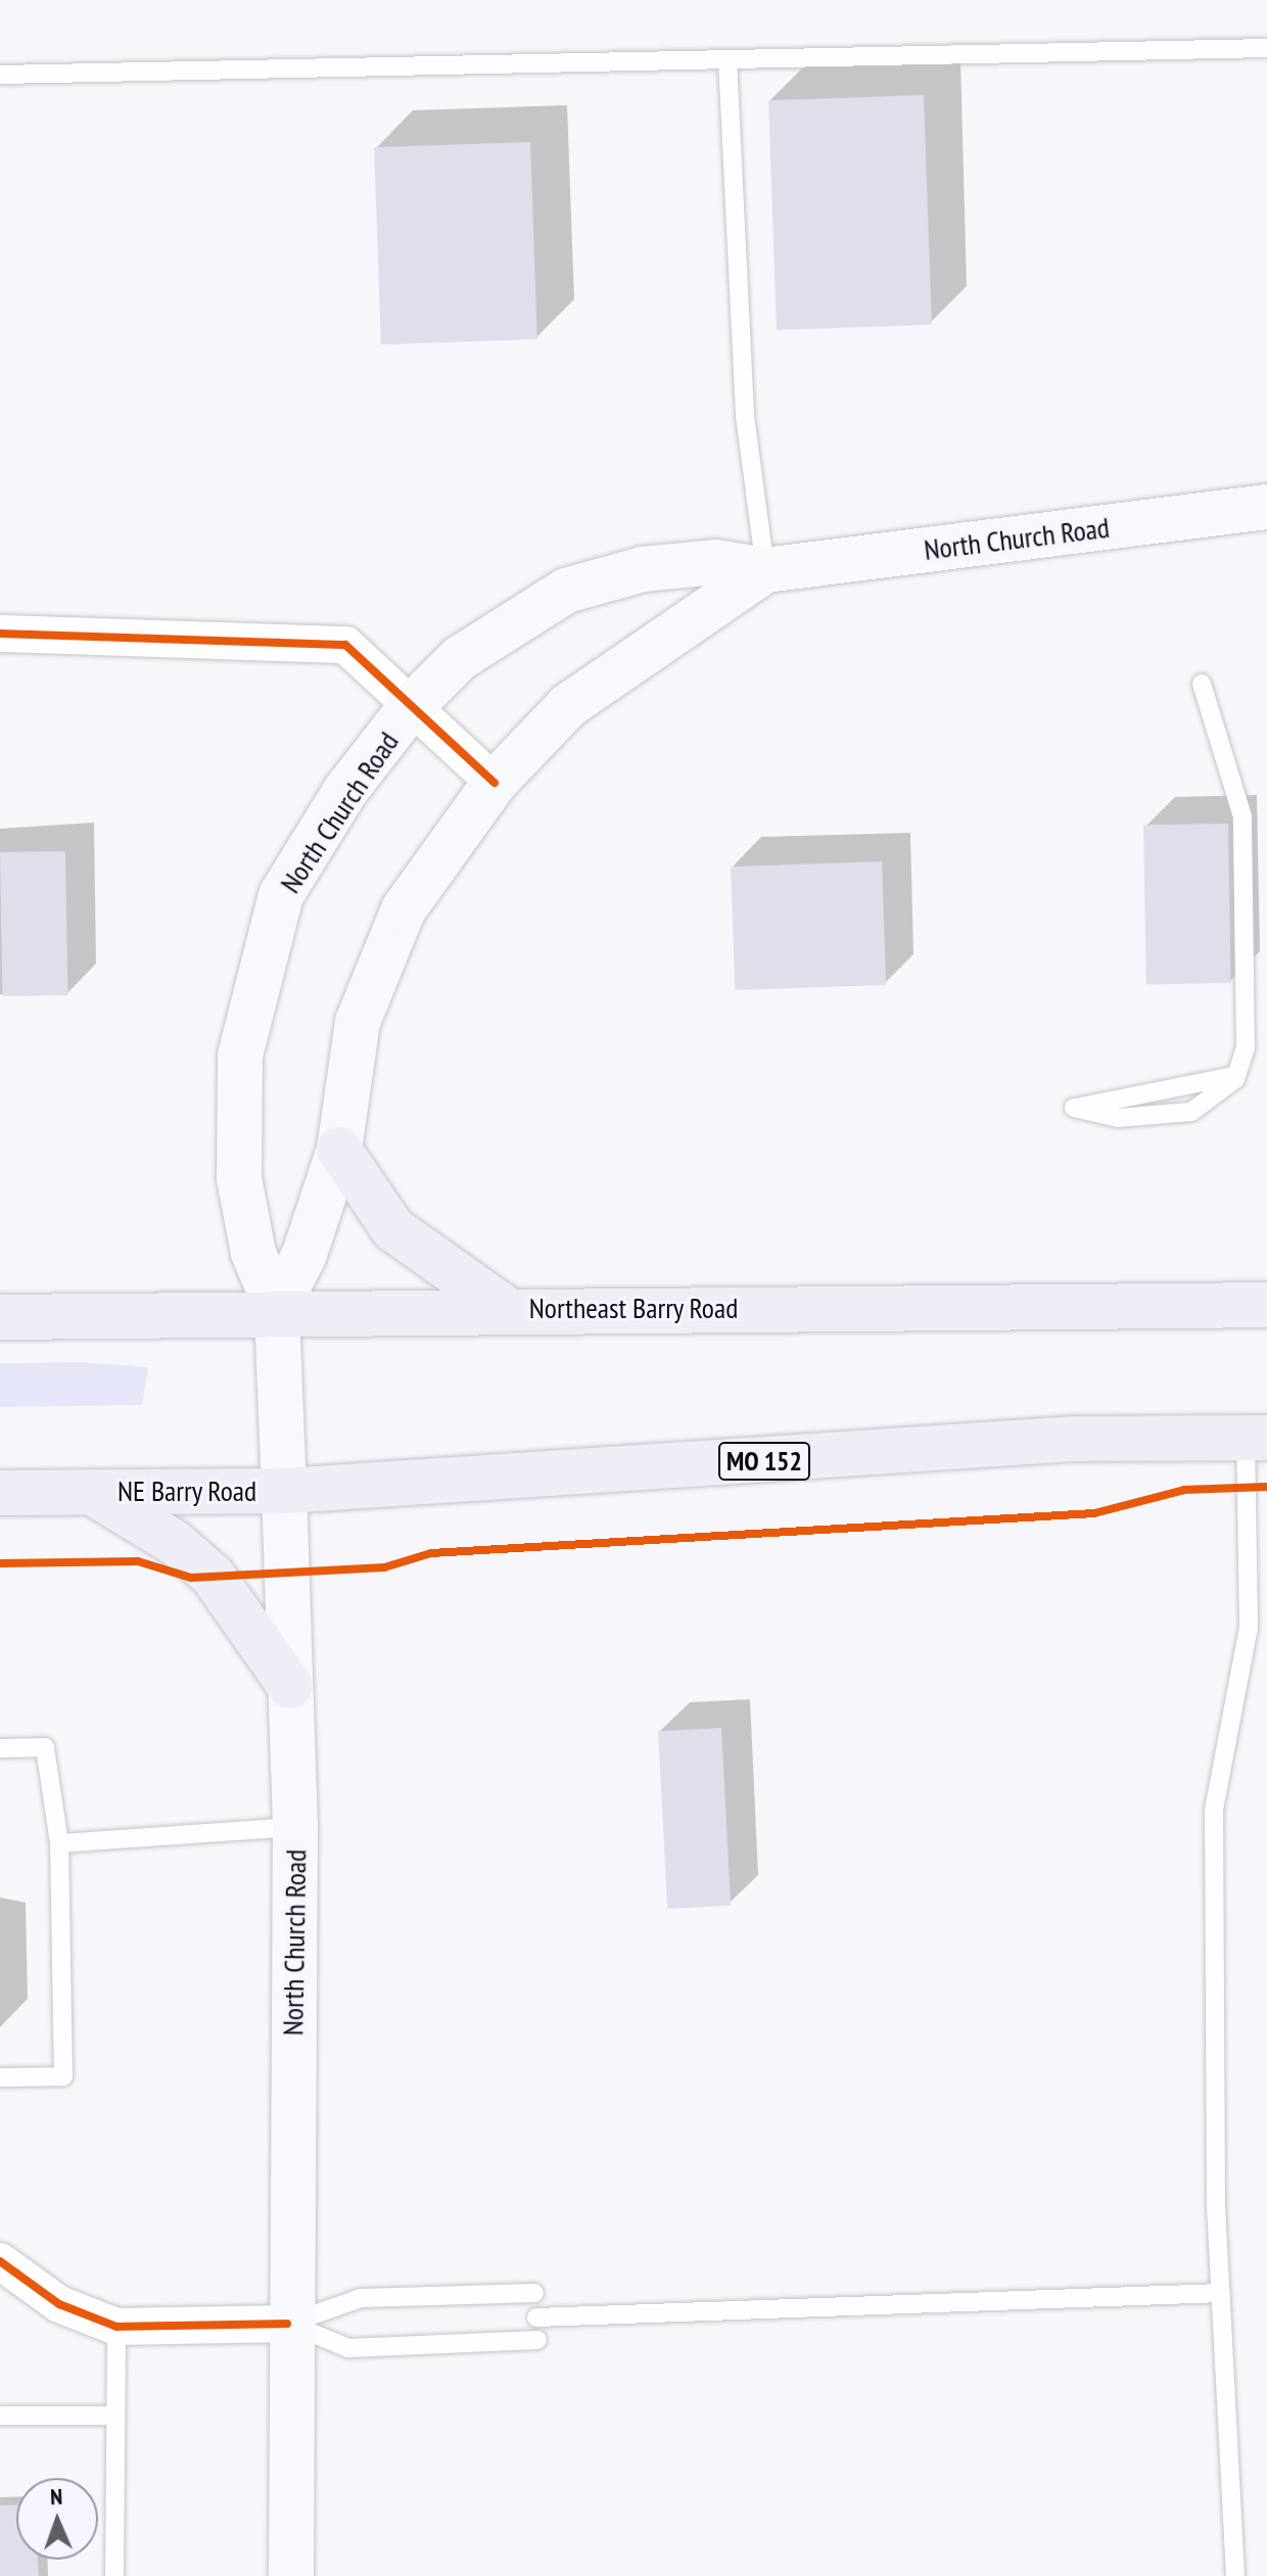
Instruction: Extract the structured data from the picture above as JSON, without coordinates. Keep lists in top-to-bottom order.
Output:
{
  "streets": {
    "highway": ["Northeast Barry Road", "MO 152", "NE Barry Road"],
    "main road": ["North Church Road"]
  },
  "crossings": [
    ["North Church Road", "Northeast Barry Road"],
    ["North Church Road", "MO 152"],
    ["North Church Road", "NE Barry Road"],
    ["MO 152", "NE Barry Road"]
  ],
  "north": "top"
}
